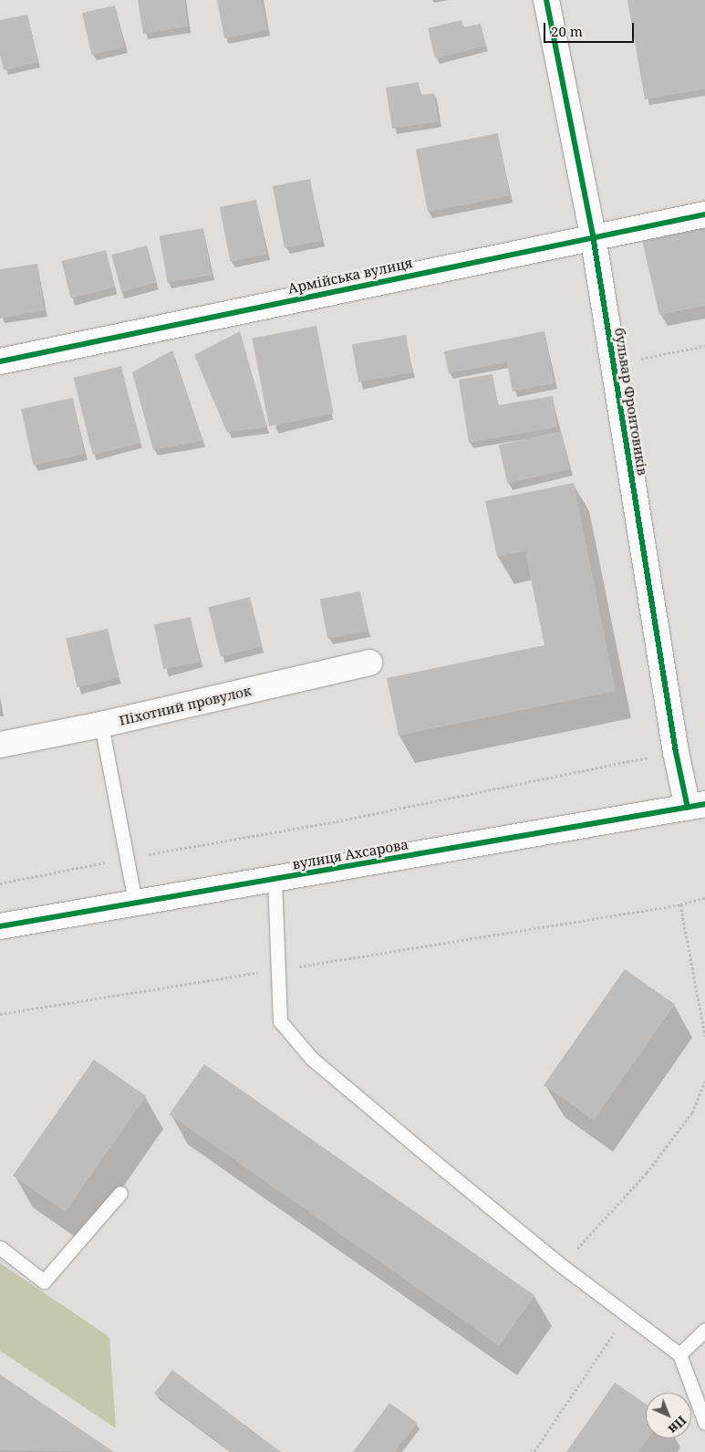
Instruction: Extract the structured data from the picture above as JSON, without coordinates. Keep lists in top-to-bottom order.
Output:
{
  "streets": {
    "street": [
      "Армійська вулиця",
      "бульвар Фронтовиків",
      "Піхотний провулок",
      "вулиця Ахсарова"
    ]
  },
  "crossings": [
    ["Армійська вулиця", "бульвар Фронтовиків"],
    ["бульвар Фронтовиків", "вулиця Ахсарова"]
  ],
  "scale_bar": "20 m",
  "north": "bottom right"
}
